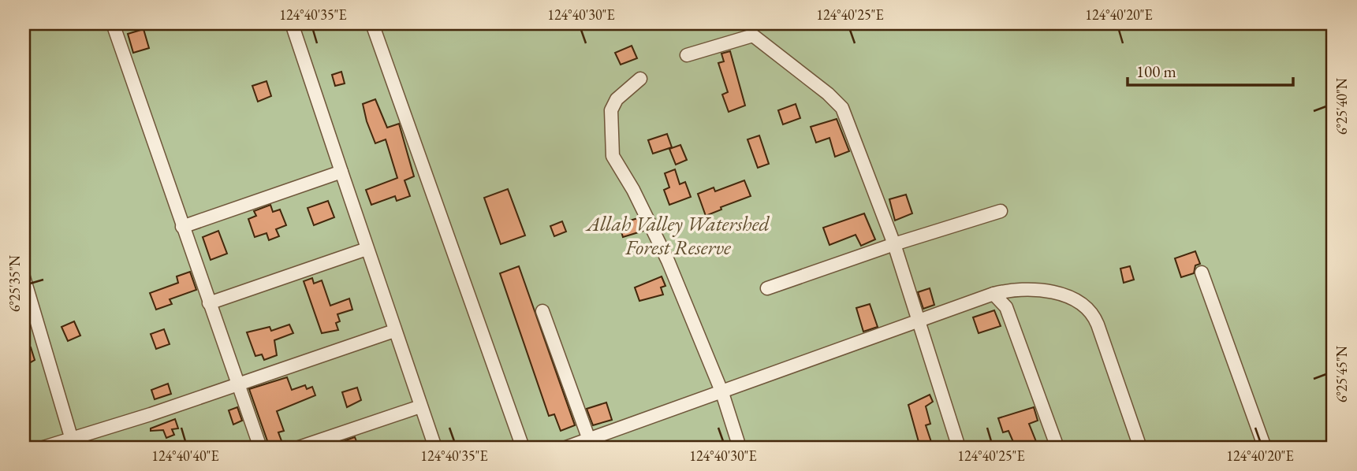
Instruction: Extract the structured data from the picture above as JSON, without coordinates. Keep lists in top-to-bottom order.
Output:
{
  "parks": ["Allah Valley Watershed Forest Reserve"],
  "scale_bar": "100 m",
  "coordinates": [
    "124°40'35\"E",
    "124°40'30\"E",
    "124°40'25\"E",
    "124°40'20\"E",
    "6°25'40\"N",
    "6°25'35\"N",
    "6°25'45\"N",
    "124°40'40\"E"
  ]
}
